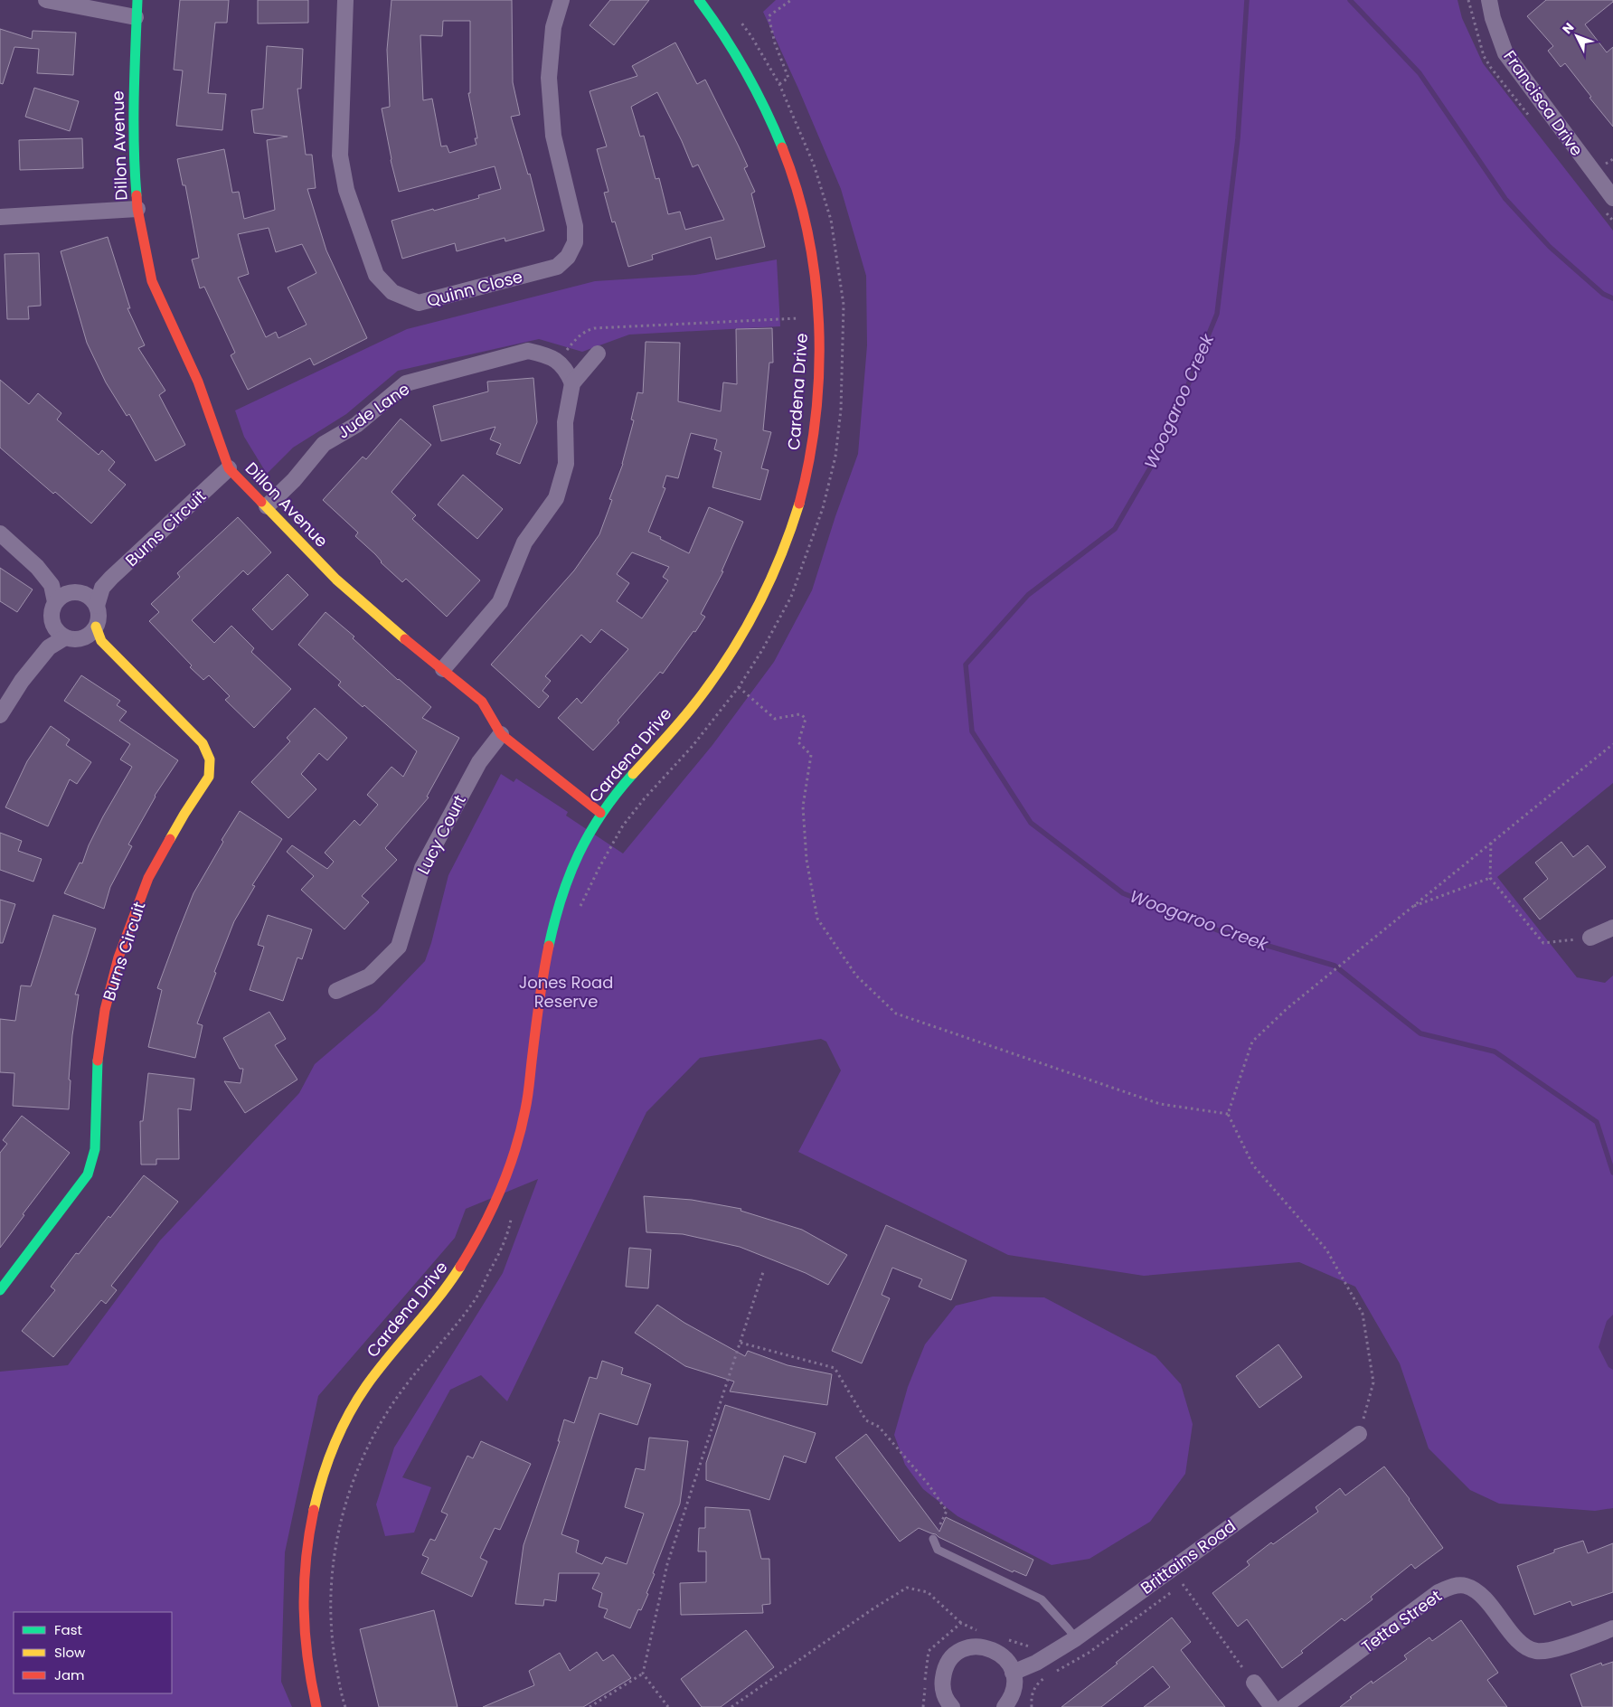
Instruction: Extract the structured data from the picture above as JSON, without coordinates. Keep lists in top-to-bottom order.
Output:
{
  "streets": {
    "street": [
      "Francisca Drive",
      "Dillon Avenue",
      "Quinn Close",
      "Cardena Drive",
      "Jude Lane",
      "Burns Circuit",
      "Lucy Court",
      "Brittains Road",
      "Tetta Street"
    ]
  },
  "crossings": [
    ["Dillon Avenue", "Cardena Drive"],
    ["Dillon Avenue", "Jude Lane"],
    ["Dillon Avenue", "Burns Circuit"],
    ["Dillon Avenue", "Lucy Court"]
  ],
  "water": ["Woogaroo Creek"],
  "parks": ["Jones Road Reserve"],
  "legend": ["Fast", "Slow", "Jam"],
  "north": "top left"
}
